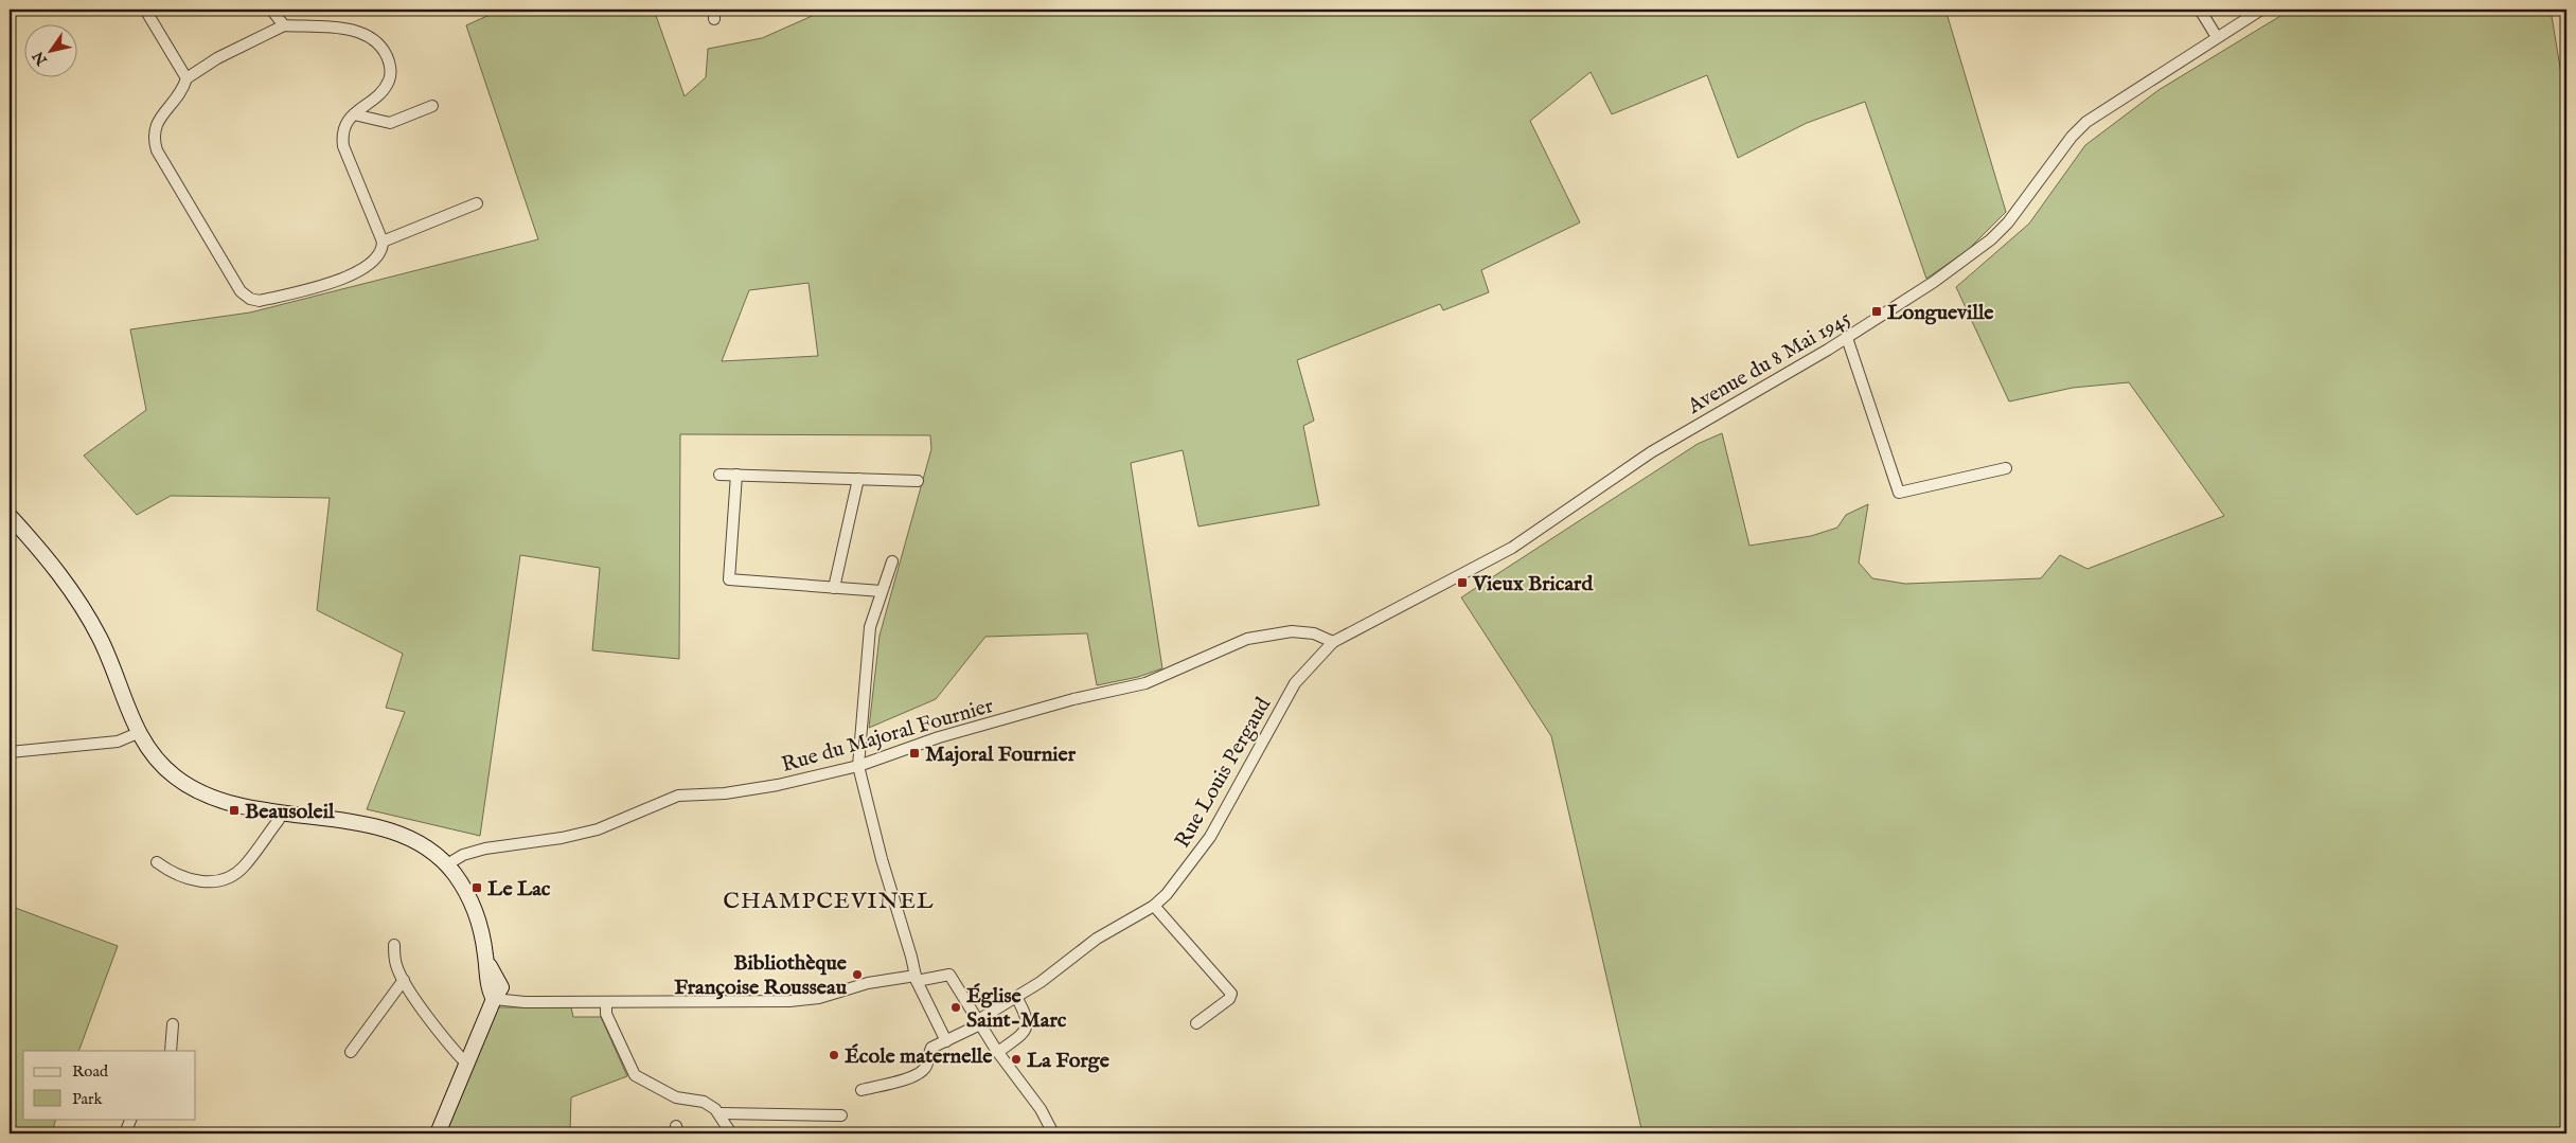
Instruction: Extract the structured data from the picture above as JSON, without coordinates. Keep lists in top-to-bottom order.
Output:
{
  "streets": {
    "street": ["Avenue du 8 Mai 1945", "Rue du Majoral Fournier", "Rue Louis Pergaud"]
  },
  "crossings": [
    ["Avenue du 8 Mai 1945", "Rue du Majoral Fournier"],
    ["Avenue du 8 Mai 1945", "Rue Louis Pergaud"],
    ["Rue du Majoral Fournier", "Rue Louis Pergaud"]
  ],
  "districts": ["CHAMPCEVINEL"],
  "places": {
    "transit": [
      "Longueville",
      "Vieux Bricard",
      "Majoral Fournier",
      "Beausoleil",
      "Le Lac"
    ],
    "other": [
      "Bibliothèque Françoise Rousseau",
      "Église Saint-Marc",
      "École maternelle",
      "La Forge"
    ]
  },
  "legend": ["Road", "Park"],
  "north": "bottom left"
}
